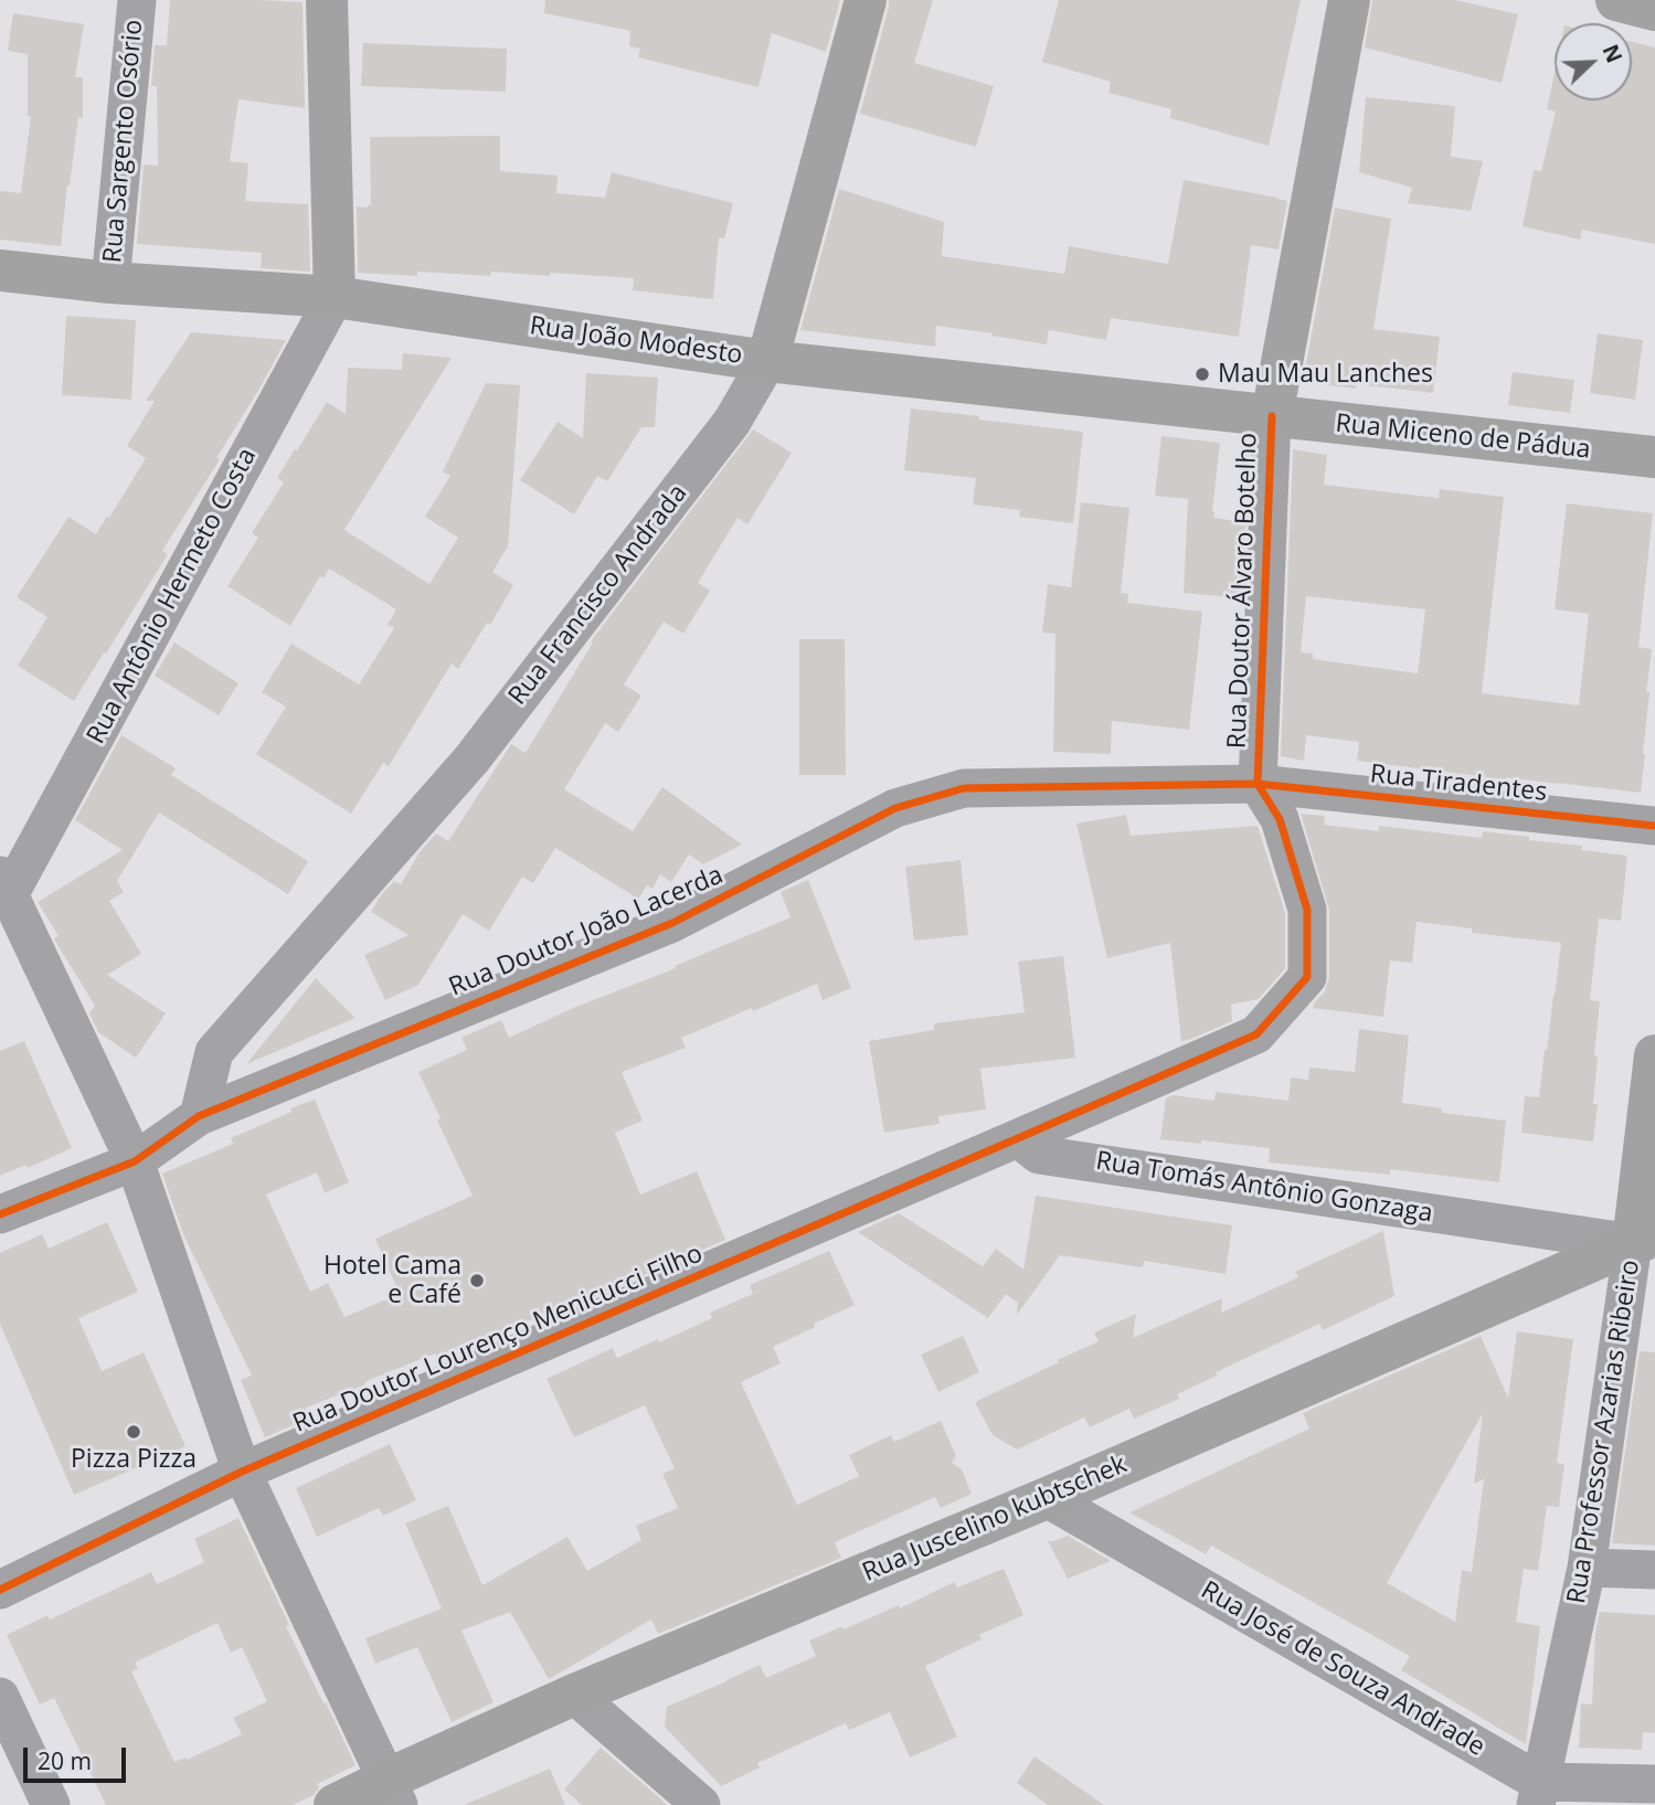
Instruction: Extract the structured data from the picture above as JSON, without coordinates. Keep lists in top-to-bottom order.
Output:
{
  "streets": {
    "main road": [
      "Rua João Modesto",
      "Rua Miceno de Pádua",
      "Rua Doutor Álvaro Botelho",
      "Rua Francisco Andrada",
      "Rua Professor Azarias Ribeiro",
      "Rua Juscelino kubtschek"
    ],
    "street": [
      "Rua Sargento Osório",
      "Rua Antônio Hermeto Costa",
      "Rua Tiradentes",
      "Rua Doutor João Lacerda",
      "Rua Tomás Antônio Gonzaga",
      "Rua Doutor Lourenço Menicucci Filho",
      "Rua José de Souza Andrade"
    ]
  },
  "crossings": [
    ["Rua Sargento Osório", "Rua João Modesto"],
    ["Rua João Modesto", "Rua Miceno de Pádua"],
    ["Rua João Modesto", "Rua Doutor Álvaro Botelho"],
    ["Rua João Modesto", "Rua Francisco Andrada"],
    ["Rua João Modesto", "Rua Antônio Hermeto Costa"],
    ["Rua Miceno de Pádua", "Rua Doutor Álvaro Botelho"],
    ["Rua Doutor Álvaro Botelho", "Rua Tiradentes"],
    ["Rua Doutor Álvaro Botelho", "Rua Doutor João Lacerda"],
    ["Rua Doutor Álvaro Botelho", "Rua Tomás Antônio Gonzaga"],
    ["Rua Doutor Álvaro Botelho", "Rua Doutor Lourenço Menicucci Filho"],
    ["Rua Francisco Andrada", "Rua Doutor João Lacerda"],
    ["Rua Tiradentes", "Rua Doutor João Lacerda"],
    ["Rua Tomás Antônio Gonzaga", "Rua Doutor Lourenço Menicucci Filho"],
    ["Rua Tomás Antônio Gonzaga", "Rua Professor Azarias Ribeiro"],
    ["Rua Tomás Antônio Gonzaga", "Rua Juscelino kubtschek"],
    ["Rua Professor Azarias Ribeiro", "Rua Juscelino kubtschek"],
    ["Rua Professor Azarias Ribeiro", "Rua José de Souza Andrade"],
    ["Rua Juscelino kubtschek", "Rua José de Souza Andrade"]
  ],
  "places": ["Mau Mau Lanches", "Hotel Cama e Café", "Pizza Pizza"],
  "scale_bar": "20 m",
  "north": "top right"
}
